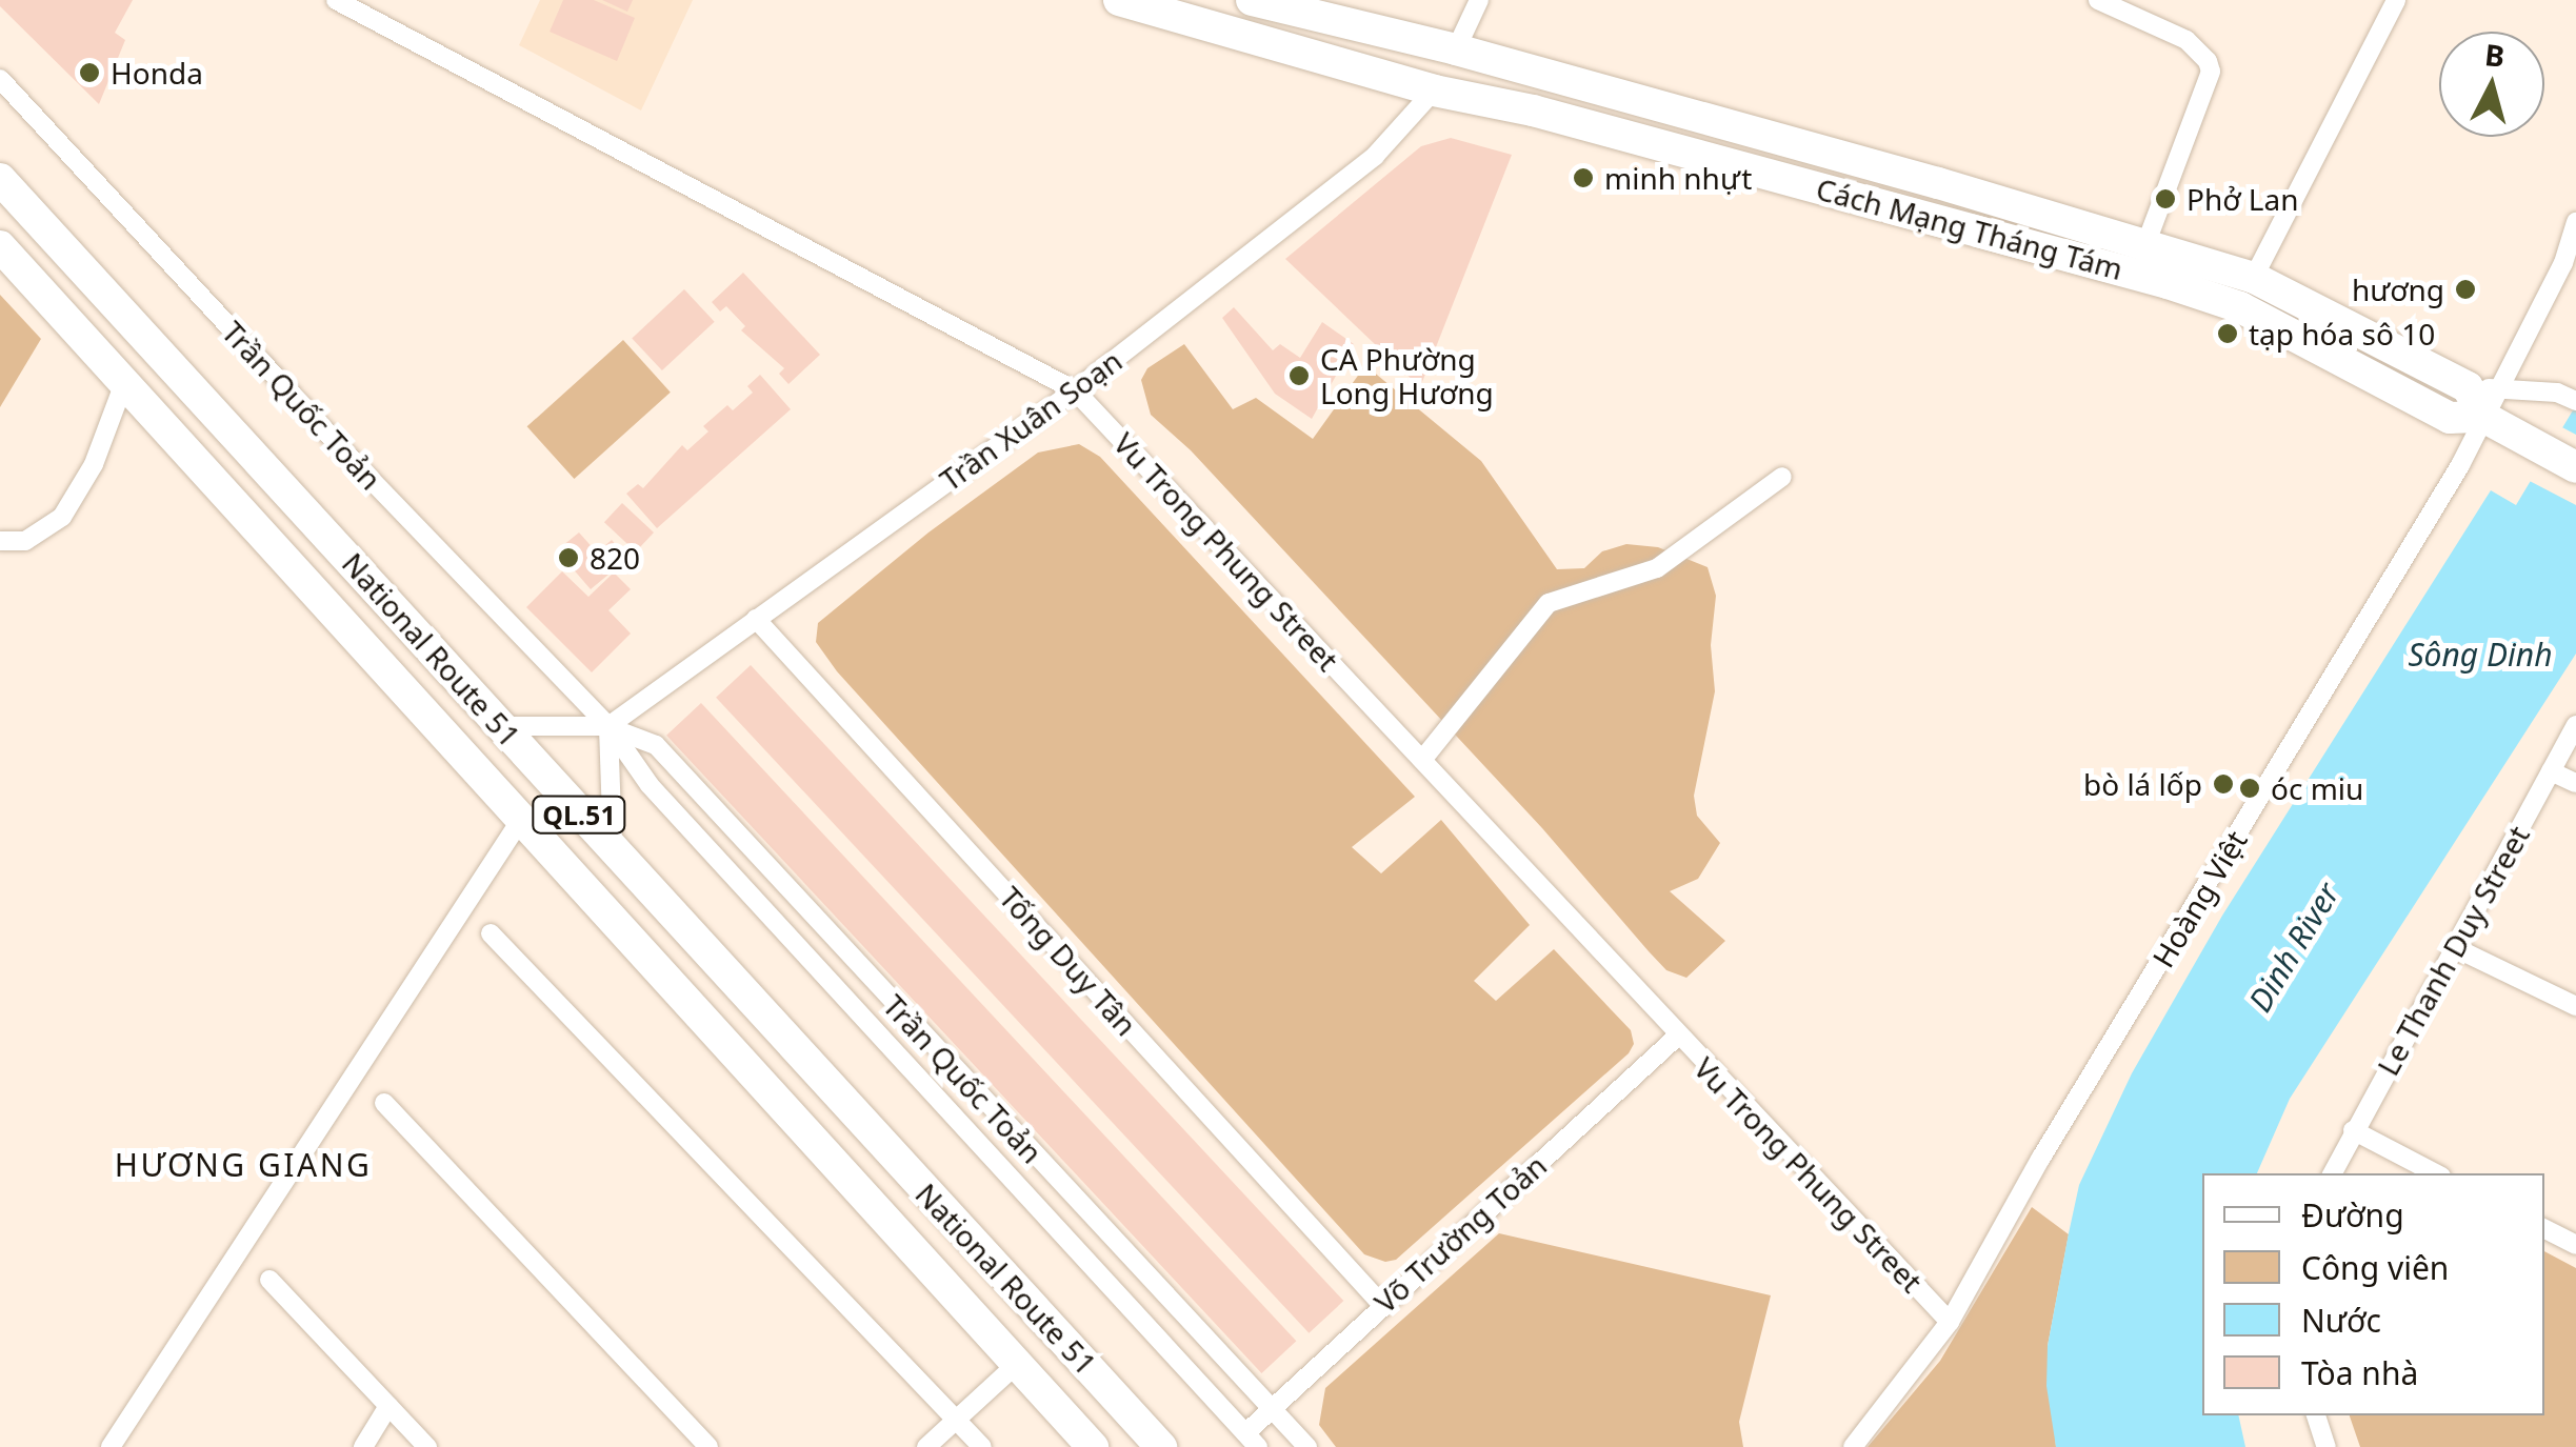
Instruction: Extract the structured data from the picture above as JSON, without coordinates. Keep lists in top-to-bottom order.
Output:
{
  "streets": {
    "main road": ["Cách Mạng Tháng Tám", "National Route 51", "QL.51"],
    "street": [
      "Trần Quốc Toản",
      "Trần Xuân Soạn",
      "Vu Trong Phung Street",
      "Hoàng Việt",
      "Le Thanh Duy Street",
      "Tống Duy Tân",
      "Võ Trường Toản"
    ]
  },
  "crossings": [
    ["Cách Mạng Tháng Tám", "Trần Xuân Soạn"],
    ["Cách Mạng Tháng Tám", "Hoàng Việt"],
    ["Trần Quốc Toản", "Trần Xuân Soạn"],
    ["Trần Quốc Toản", "Võ Trường Toản"],
    ["Trần Xuân Soạn", "Vu Trong Phung Street"],
    ["Trần Xuân Soạn", "Tống Duy Tân"],
    ["Vu Trong Phung Street", "Hoàng Việt"],
    ["Vu Trong Phung Street", "Võ Trường Toản"],
    ["Tống Duy Tân", "Võ Trường Toản"]
  ],
  "districts": ["HƯƠNG GIANG"],
  "water": ["Sông Dinh", "Dinh River"],
  "places": [
    "Honda",
    "minh nhựt",
    "Phở Lan",
    "hương",
    "tạp hóa sô 10",
    "CA Phường Long Hương",
    "820",
    "bò lá lốp",
    "óc miu"
  ],
  "legend": [
    "Đường",
    "Công viên",
    "Nước",
    "Tòa nhà"
  ],
  "north": "top"
}
